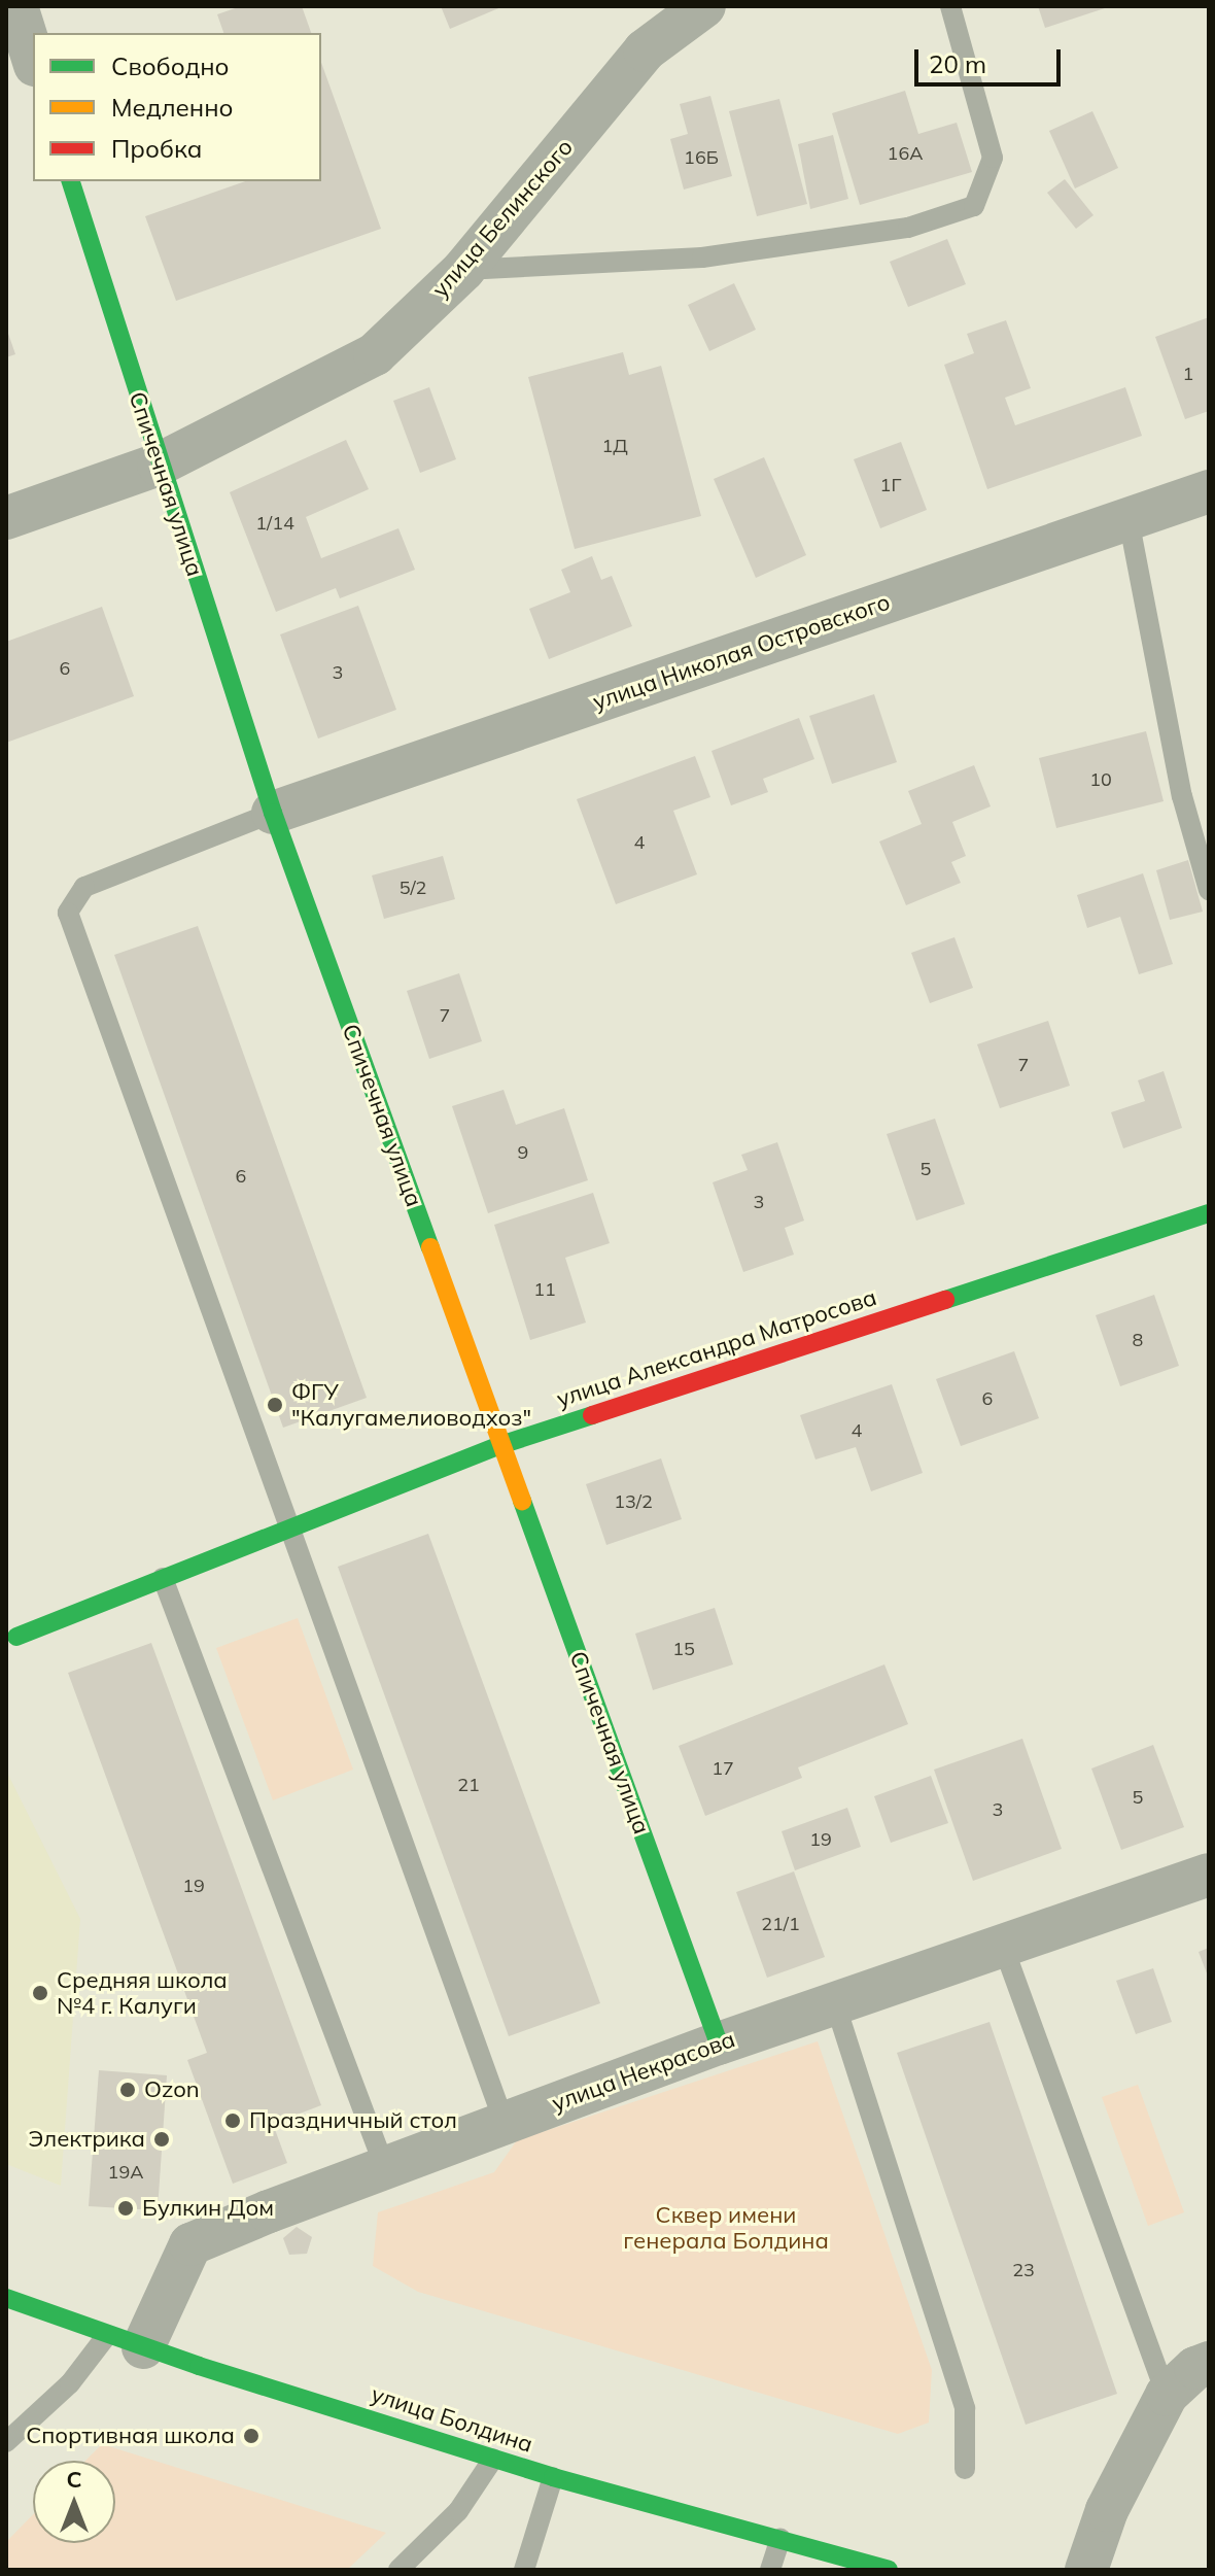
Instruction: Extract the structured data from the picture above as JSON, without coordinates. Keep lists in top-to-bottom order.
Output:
{
  "streets": {
    "street": [
      "улица Белинского",
      "Спичечная улица",
      "улица Николая Островского",
      "улица Александра Матросова",
      "улица Некрасова",
      "улица Болдина"
    ]
  },
  "crossings": [
    ["улица Белинского", "Спичечная улица"],
    ["Спичечная улица", "улица Николая Островского"],
    ["Спичечная улица", "улица Александра Матросова"],
    ["Спичечная улица", "улица Некрасова"],
    ["улица Некрасова", "улица Болдина"]
  ],
  "parks": ["Сквер имени генерала Болдина"],
  "places": [
    "ФГУ \"Калугамелиоводхоз\"",
    "Средняя школа №4 г. Калуги",
    "Ozon",
    "Праздничный стол",
    "Электрика",
    "Булкин Дом",
    "Спортивная школа"
  ],
  "house_numbers": [
    "16А",
    "16Б",
    "1",
    "1Д",
    "1Г",
    "1/14",
    "6",
    "3",
    "10",
    "4",
    "5/2",
    "7",
    "7",
    "9",
    "5",
    "6",
    "3",
    "11",
    "8",
    "6",
    "4",
    "13/2",
    "15",
    "17",
    "21",
    "5",
    "3",
    "19",
    "19",
    "21/1",
    "19А",
    "23"
  ],
  "legend": ["Свободно", "Медленно", "Пробка"],
  "scale_bar": "20 m",
  "north": "top"
}
